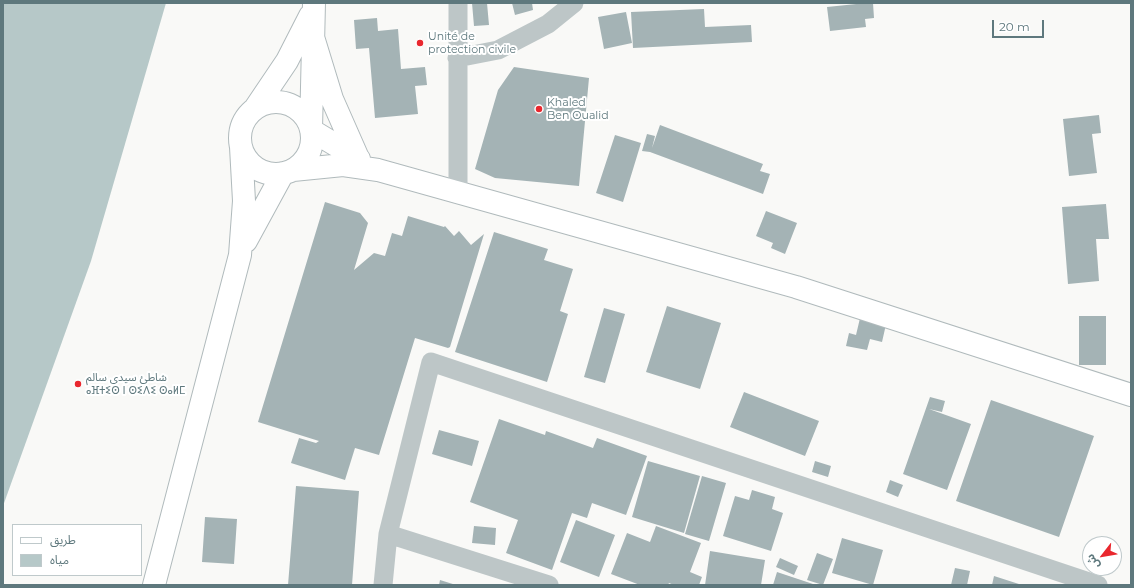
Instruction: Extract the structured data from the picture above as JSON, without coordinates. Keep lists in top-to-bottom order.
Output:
{
  "places": ["Unité de protection civile", "Khaled Ben Oualid", "شاطئ سيدي سالم ⴰⴼⵜⵉⵙ ⵏ ⵙⵉⴷⵉ ⵙⴰⵍⵎ"],
  "legend": ["طريق", "مياه"],
  "scale_bar": "20 m",
  "north": "bottom left"
}
